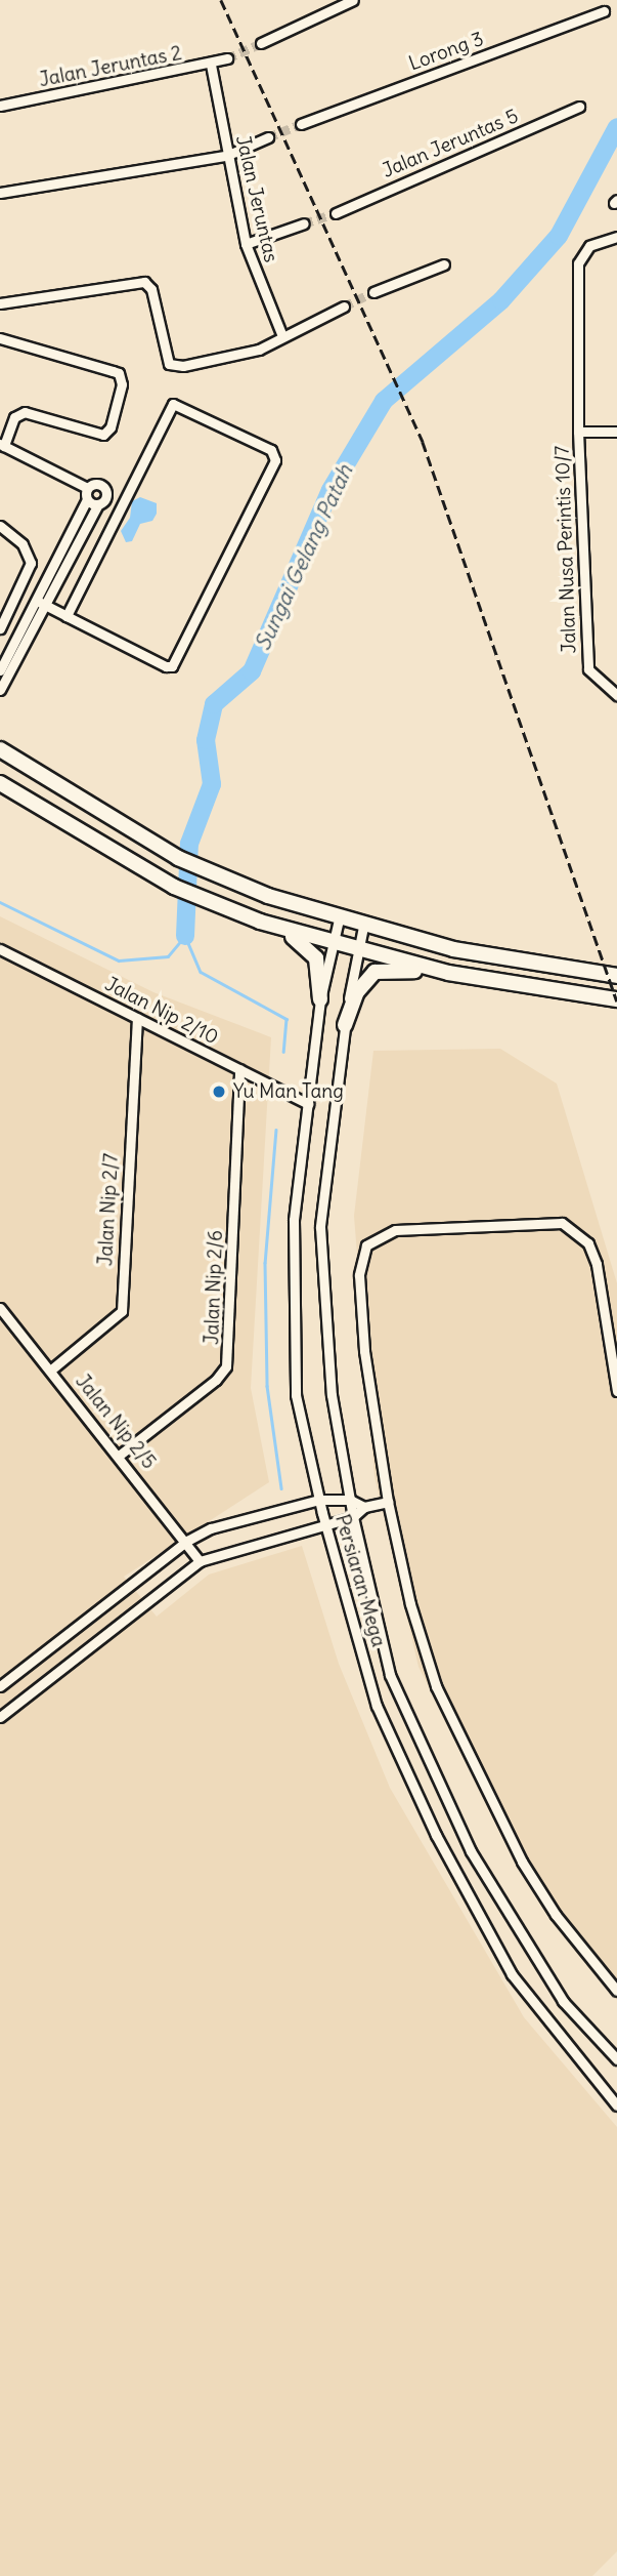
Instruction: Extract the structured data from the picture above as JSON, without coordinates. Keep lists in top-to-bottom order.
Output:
{
  "streets": {
    "street": [
      "Lorong 3",
      "Jalan Jeruntas 2",
      "Jalan Jeruntas 5",
      "Jalan Jeruntas",
      "Jalan Nusa Perintis 10/7",
      "Jalan Nip 2/10",
      "Jalan Nip 2/7",
      "Jalan Nip 2/6",
      "Jalan Nip 2/5",
      "Persiaran Mega"
    ]
  },
  "crossings": [
    ["Jalan Jeruntas 2", "Jalan Jeruntas"],
    ["Jalan Nip 2/10", "Jalan Nip 2/7"],
    ["Jalan Nip 2/10", "Jalan Nip 2/6"],
    ["Jalan Nip 2/10", "Persiaran Mega"],
    ["Jalan Nip 2/7", "Jalan Nip 2/5"],
    ["Jalan Nip 2/6", "Jalan Nip 2/5"]
  ],
  "water": ["Sungai Gelang Patah"],
  "places": ["Yu Man Tang"]
}
